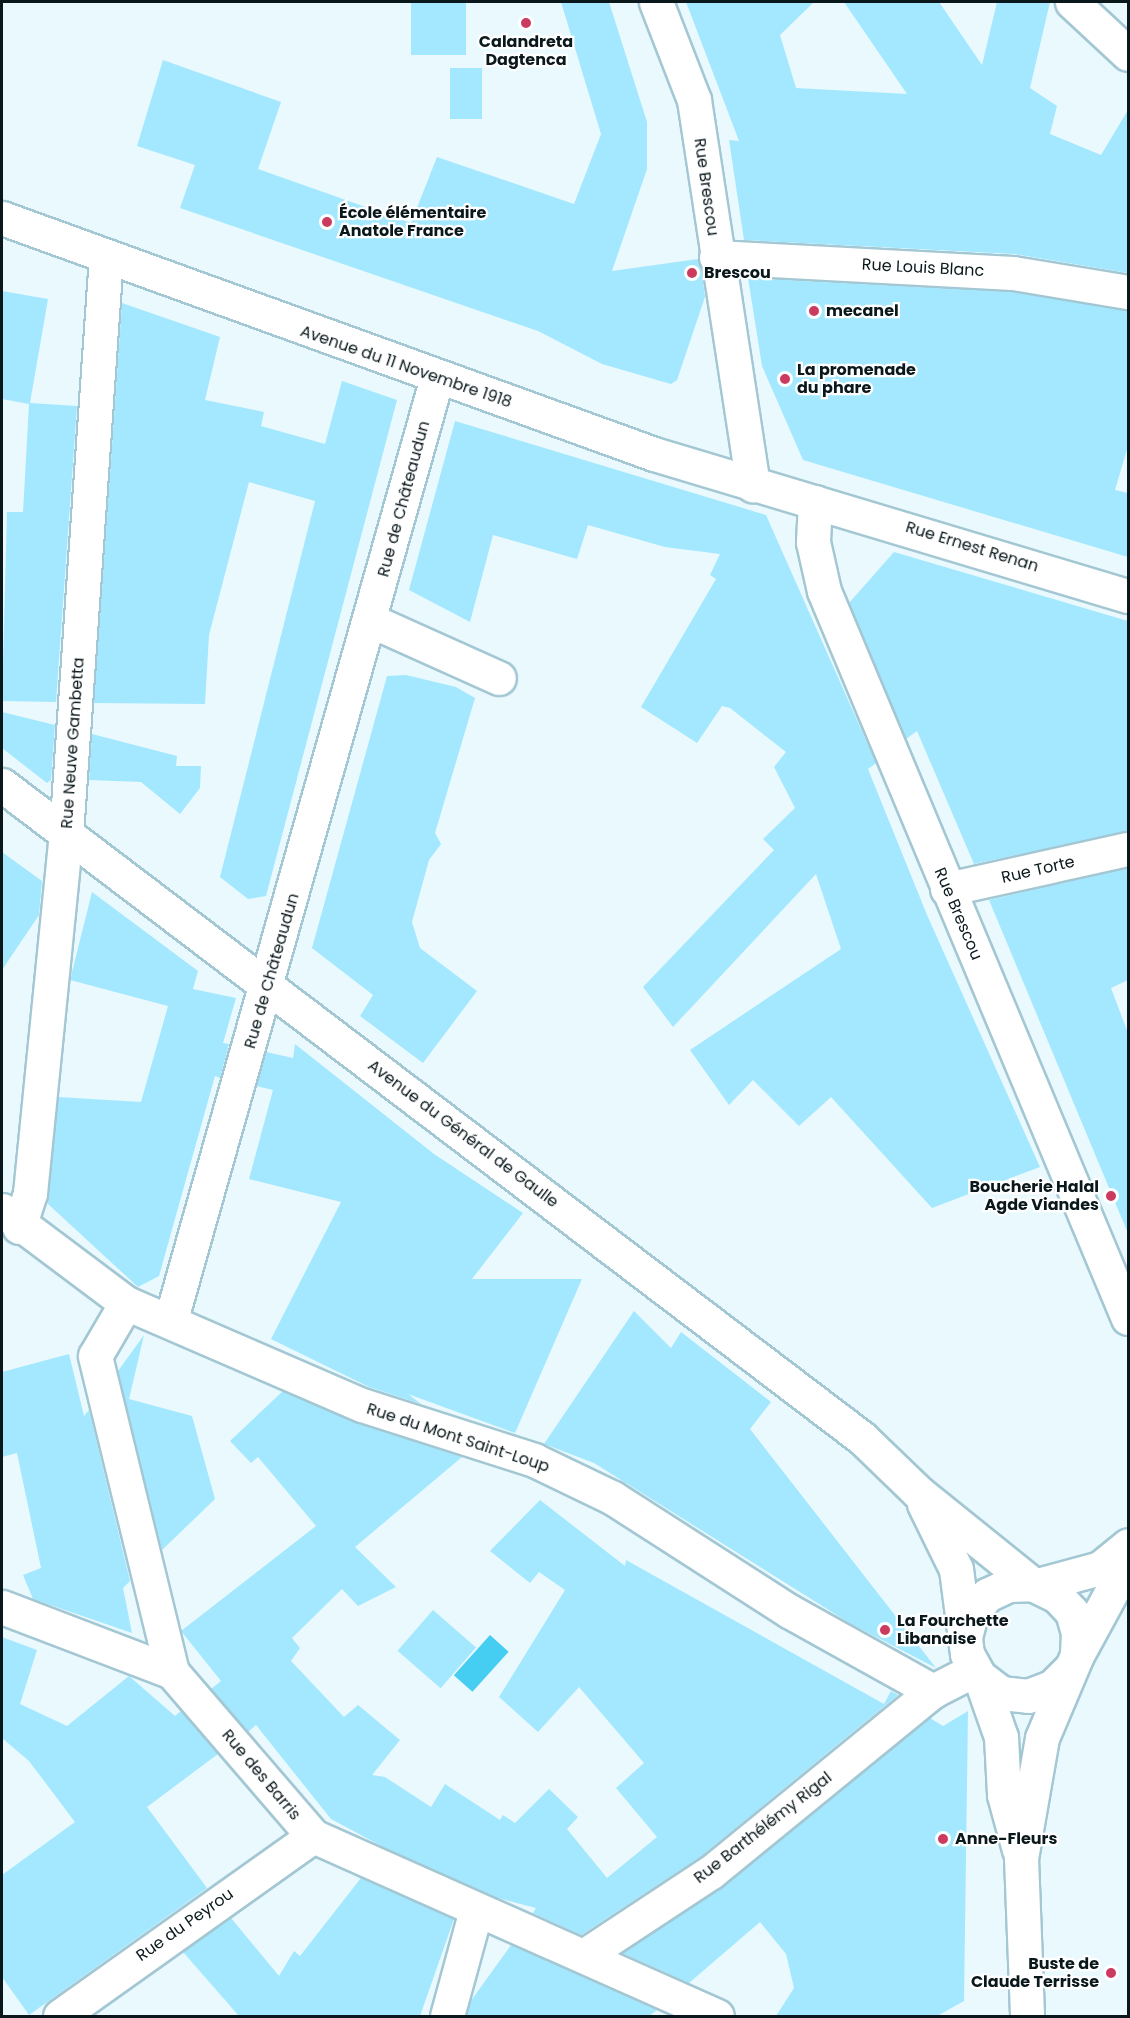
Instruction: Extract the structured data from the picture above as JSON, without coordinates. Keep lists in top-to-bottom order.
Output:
{
  "streets": {
    "street": [
      "Rue Brescou",
      "Rue Louis Blanc",
      "Avenue du 11 Novembre 1918",
      "Rue de Châteaudun",
      "Rue Ernest Renan",
      "Rue Neuve Gambetta",
      "Rue Torte",
      "Avenue du Général de Gaulle",
      "Rue du Mont Saint-Loup",
      "Rue des Barris",
      "Rue Barthélémy Rigal",
      "Rue du Peyrou"
    ]
  },
  "crossings": [
    ["Rue Brescou", "Rue Louis Blanc"],
    ["Rue Brescou", "Avenue du 11 Novembre 1918"],
    ["Rue Brescou", "Rue Ernest Renan"],
    ["Rue Brescou", "Rue Torte"],
    ["Avenue du 11 Novembre 1918", "Rue de Châteaudun"],
    ["Avenue du 11 Novembre 1918", "Rue Ernest Renan"],
    ["Avenue du 11 Novembre 1918", "Rue Neuve Gambetta"],
    ["Rue de Châteaudun", "Avenue du Général de Gaulle"],
    ["Rue de Châteaudun", "Rue du Mont Saint-Loup"],
    ["Rue Neuve Gambetta", "Avenue du Général de Gaulle"],
    ["Rue Neuve Gambetta", "Rue du Mont Saint-Loup"],
    ["Rue du Mont Saint-Loup", "Rue des Barris"],
    ["Rue du Mont Saint-Loup", "Rue Barthélémy Rigal"],
    ["Rue des Barris", "Rue Barthélémy Rigal"],
    ["Rue des Barris", "Rue du Peyrou"]
  ],
  "places": [
    "Calandreta Dagtenca",
    "École élémentaire Anatole France",
    "Brescou",
    "mecanel",
    "La promenade du phare",
    "Boucherie Halal Agde Viandes",
    "La Fourchette Libanaise",
    "Anne-Fleurs",
    "Buste de Claude Terrisse"
  ]
}
